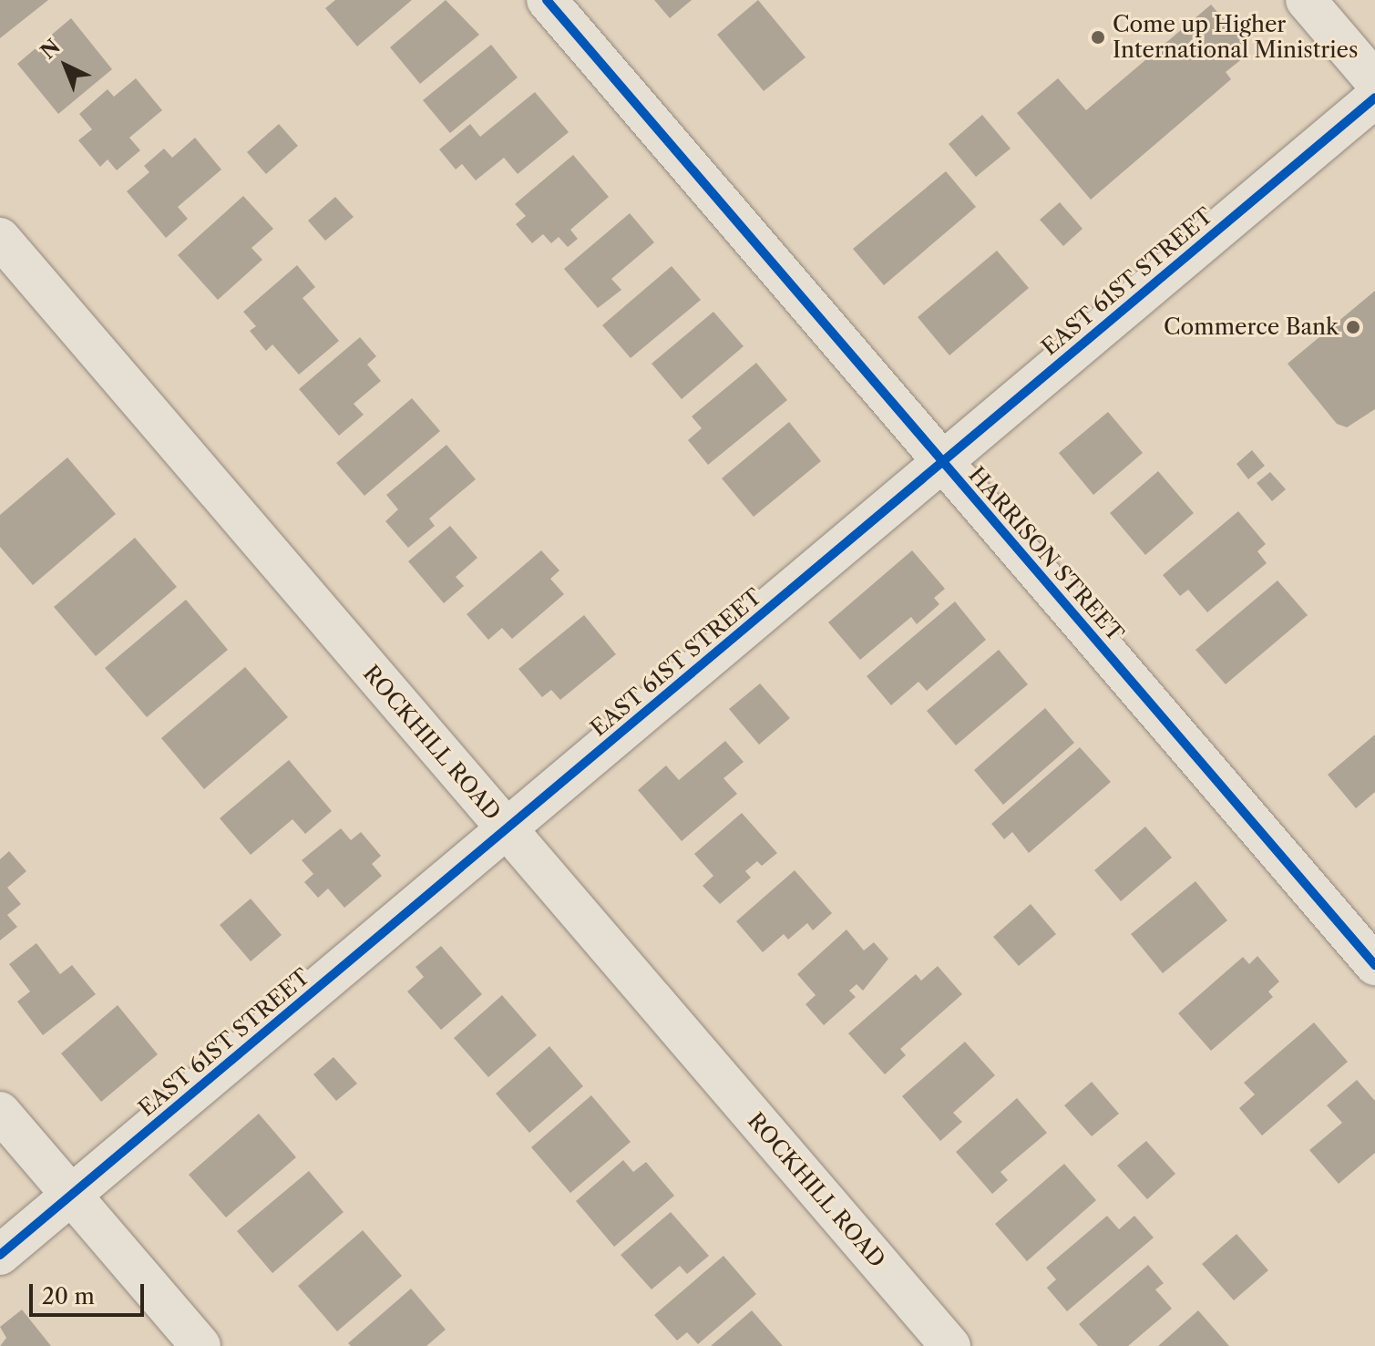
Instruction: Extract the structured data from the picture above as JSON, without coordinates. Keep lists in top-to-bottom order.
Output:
{
  "streets": {
    "street": ["EAST 61ST STREET", "HARRISON STREET", "ROCKHILL ROAD"]
  },
  "crossings": [
    ["EAST 61ST STREET", "HARRISON STREET"],
    ["EAST 61ST STREET", "ROCKHILL ROAD"]
  ],
  "places": ["Come up Higher International Ministries", "Commerce Bank"],
  "scale_bar": "20 m",
  "north": "top left"
}
